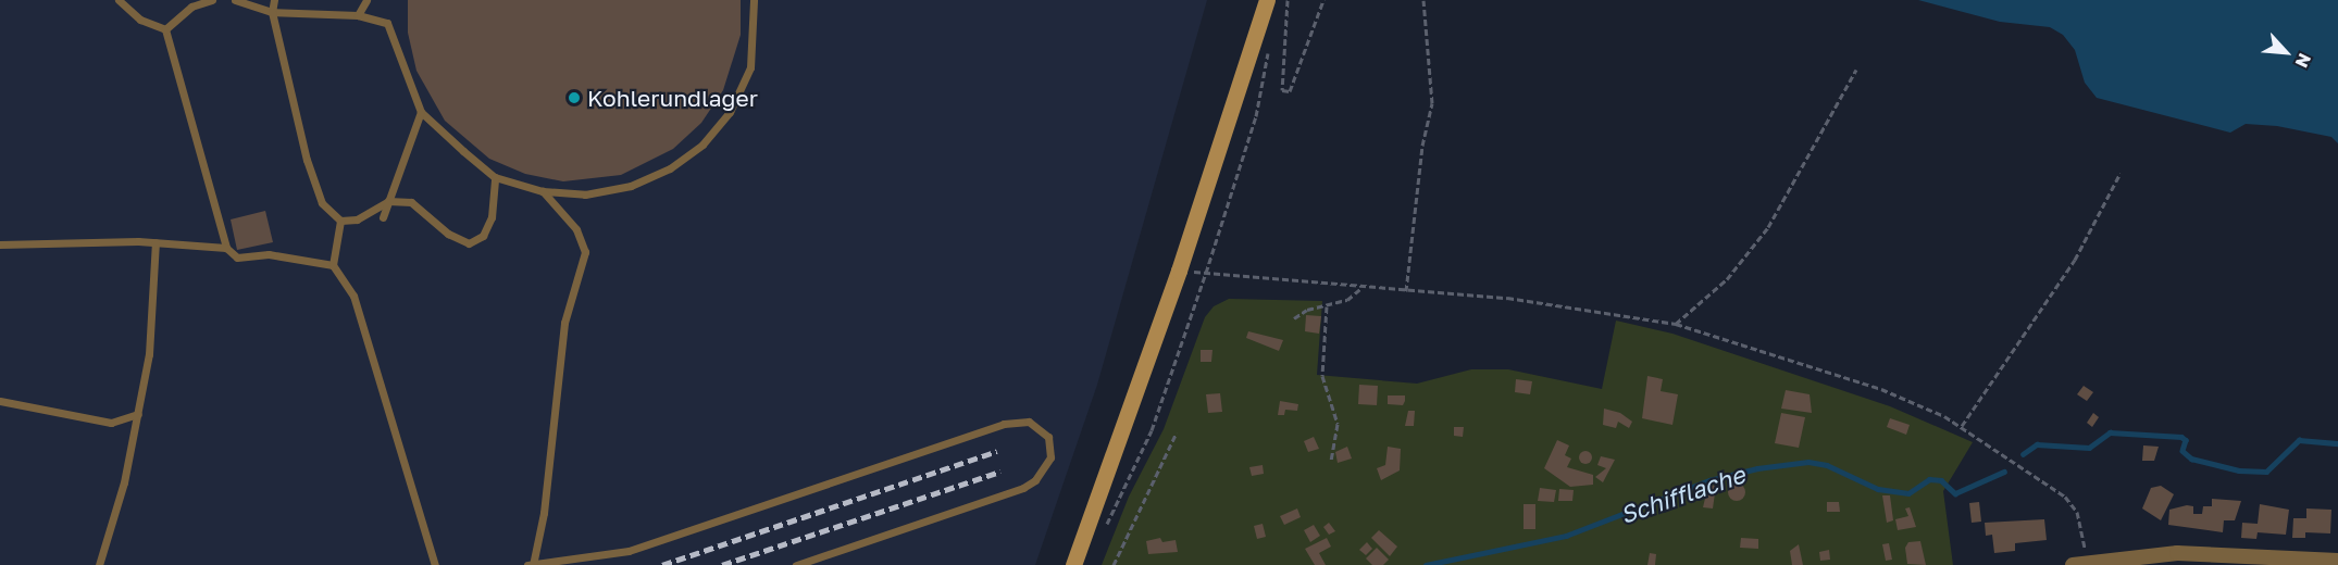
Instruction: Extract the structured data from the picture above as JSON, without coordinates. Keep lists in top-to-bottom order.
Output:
{
  "water": ["Schifflache"],
  "places": ["Kohlerundlager"],
  "north": "bottom right"
}
